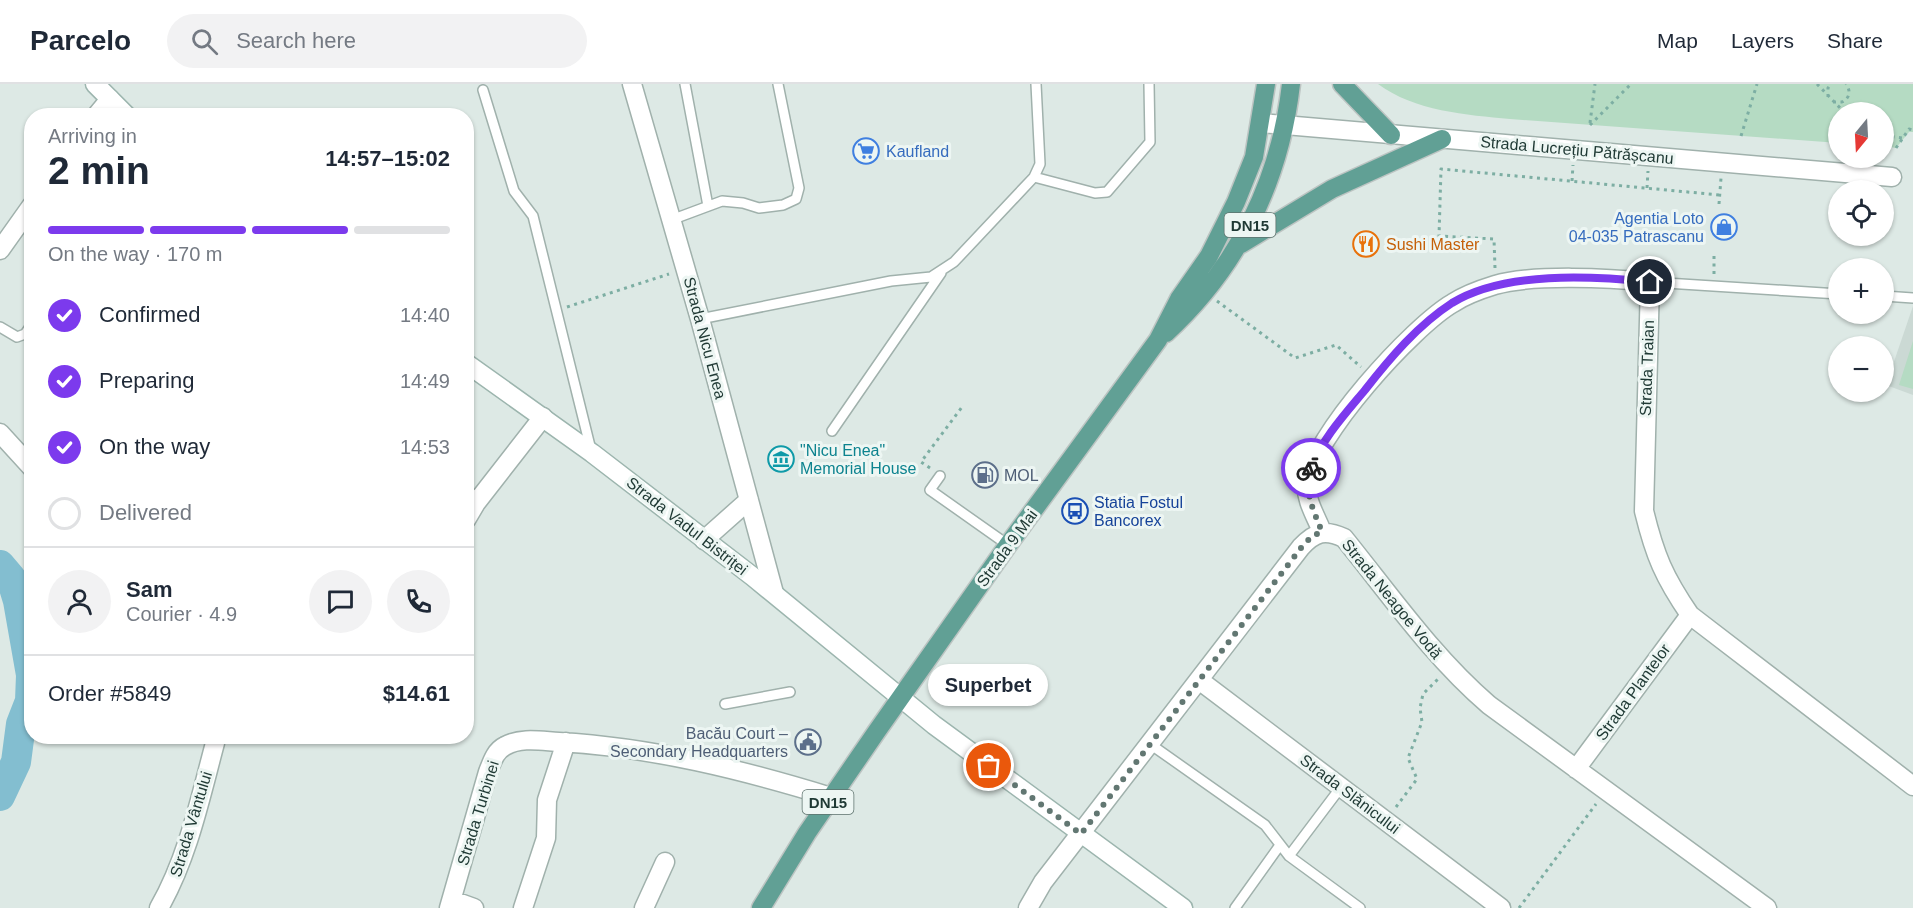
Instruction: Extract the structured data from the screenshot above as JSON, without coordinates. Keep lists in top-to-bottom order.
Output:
{
  "streets": {
    "main road": ["DN15", "Strada 9 Mai"],
    "street": [
      "Strada Lucrețiu Pătrășcanu",
      "Strada Nicu Enea",
      "Strada Traian",
      "Strada Vadul Bistriței",
      "Strada Neagoe Vodă",
      "Strada Plantelor",
      "Strada Slănicului",
      "Strada Turbinei",
      "Strada Vântului"
    ]
  },
  "crossings": [
    ["Strada Lucrețiu Pătrășcanu", "Strada 9 Mai"],
    ["DN15", "Strada Vadul Bistriței"],
    ["DN15", "Strada 9 Mai"],
    ["DN15", "Strada Turbinei"],
    ["Strada Nicu Enea", "Strada Vadul Bistriței"],
    ["Strada Traian", "Strada Plantelor"],
    ["Strada Vadul Bistriței", "Strada 9 Mai"],
    ["Strada Vadul Bistriței", "Strada Neagoe Vodă"],
    ["Strada Neagoe Vodă", "Strada Plantelor"],
    ["Strada Neagoe Vodă", "Strada Slănicului"]
  ],
  "places": {
    "supermarket": ["Kaufland"],
    "shop": ["Agentia Loto 04-035 Patrascanu"],
    "restaurant": ["Sushi Master"],
    "museum": ["\"Nicu Enea\" Memorial House"],
    "fuel station": ["MOL"],
    "bus stop": ["Statia Fostul Bancorex"],
    "public building": ["Bacău Court – Secondary Headquarters"],
    "other": ["Superbet"]
  },
  "north": "bottom",
  "page": {
    "header": "Parcelo",
    "search": "Search here",
    "nav": ["Map", "Layers", "Share"],
    "map_buttons": ["+", "−"],
    "heading": ["2 min", "Arriving in", "14:57–15:02"],
    "panel": [
      "Sam",
      "Courier · 4.9",
      "Order #5849",
      "$14.61"
    ],
    "bar": "On the way · 170 m",
    "list": [
      ["Confirmed", "14:40"],
      ["Preparing", "14:49"],
      ["On the way", "14:53"],
      "Delivered"
    ],
    "bubble": "Superbet"
  }
}
